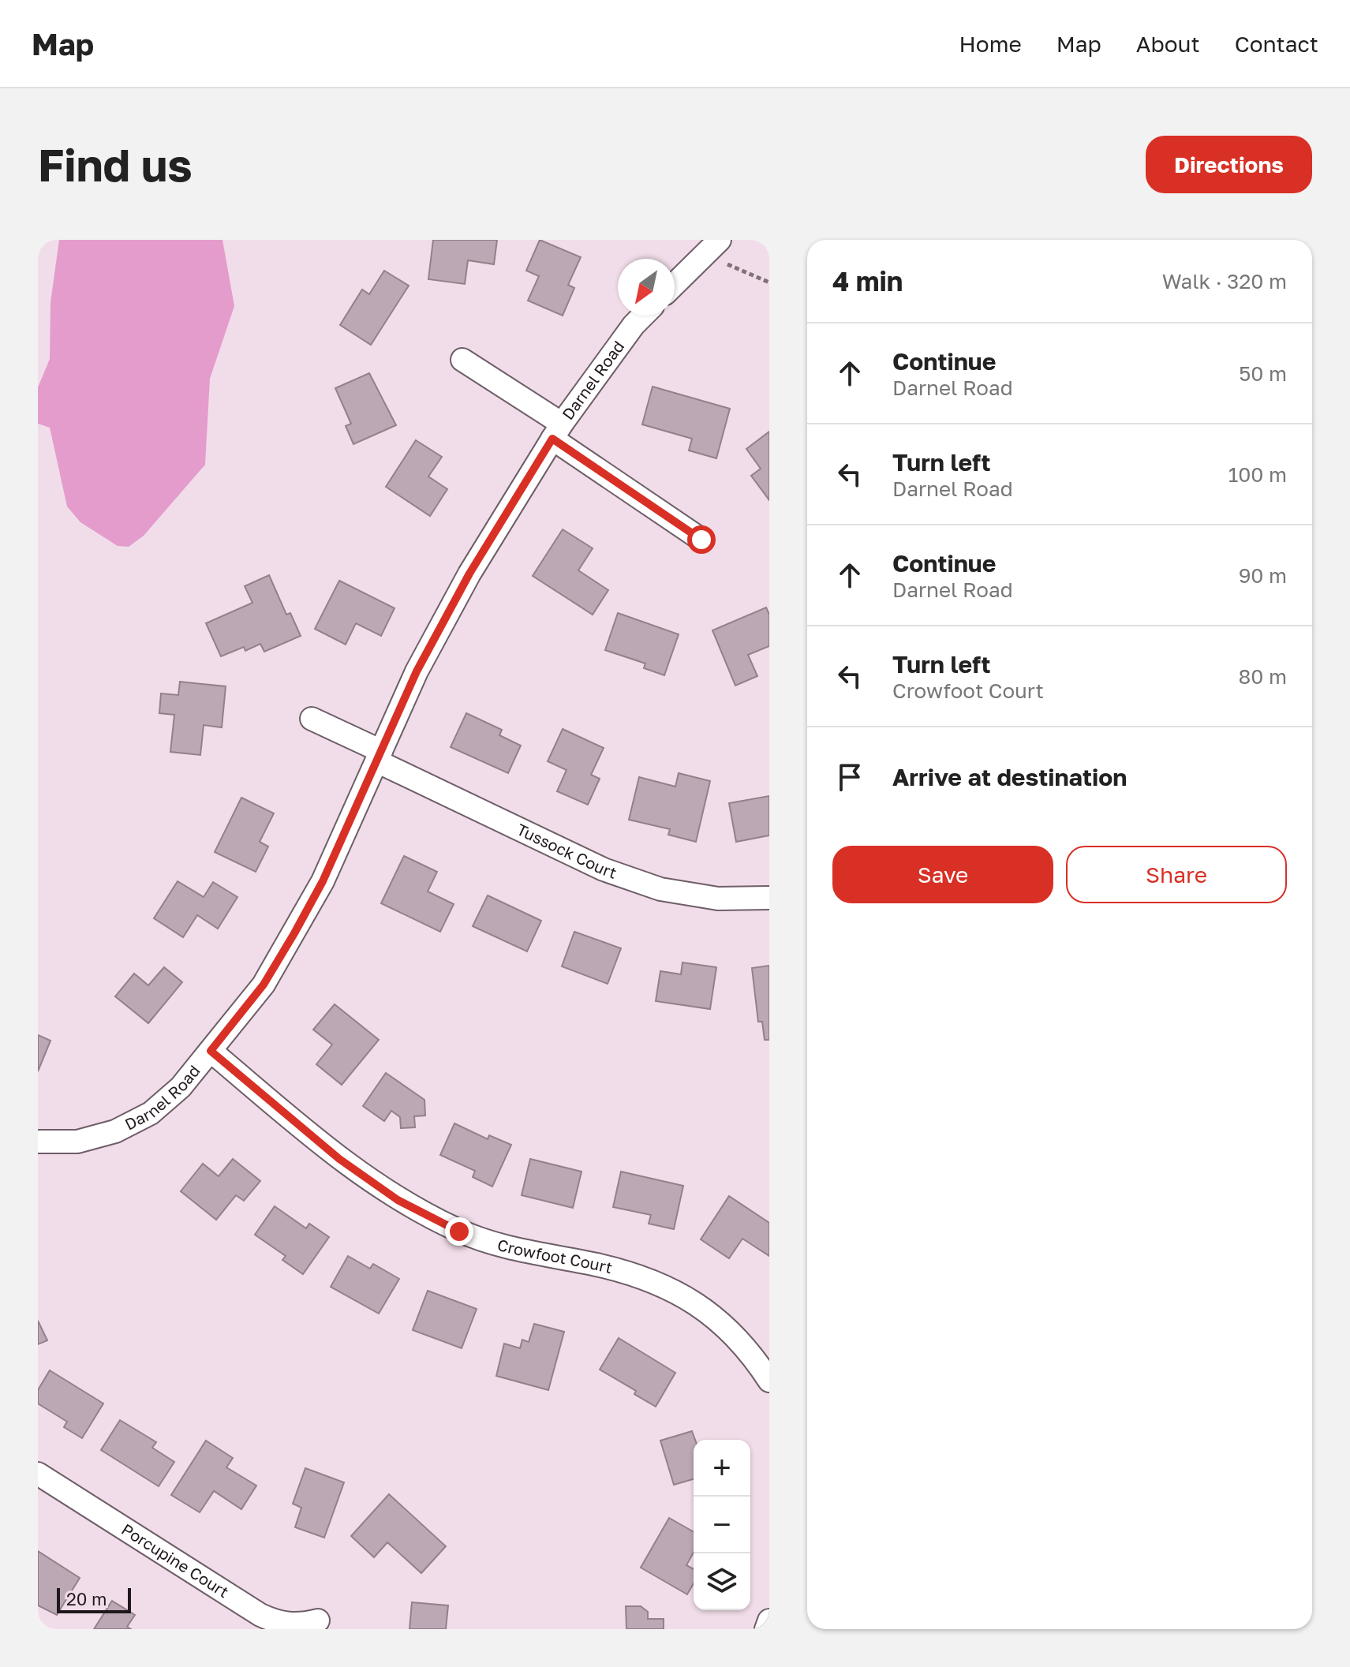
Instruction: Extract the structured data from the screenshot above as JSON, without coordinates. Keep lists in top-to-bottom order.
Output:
{
  "streets": {
    "street": [
      "Darnel Road",
      "Tussock Court",
      "Crowfoot Court",
      "Porcupine Court"
    ]
  },
  "crossings": [
    ["Darnel Road", "Tussock Court"],
    ["Darnel Road", "Crowfoot Court"]
  ],
  "scale_bar": "20 m",
  "north": "bottom left",
  "page": {
    "header": "Map",
    "nav": [
      "Home",
      "Map",
      "About",
      "Contact"
    ],
    "buttons": [
      "Directions",
      ["Save", "Share"]
    ],
    "title": "Find us",
    "heading": ["4 min", "Walk · 320 m"],
    "list": [
      ["Continue", "Darnel Road", "50 m"],
      ["Turn left", "Darnel Road", "100 m"],
      ["Continue", "Darnel Road", "90 m"],
      ["Turn left", "Crowfoot Court", "80 m"],
      "Arrive at destination"
    ],
    "map_buttons": ["+", "−"],
    "scale": "20 m"
  }
}
